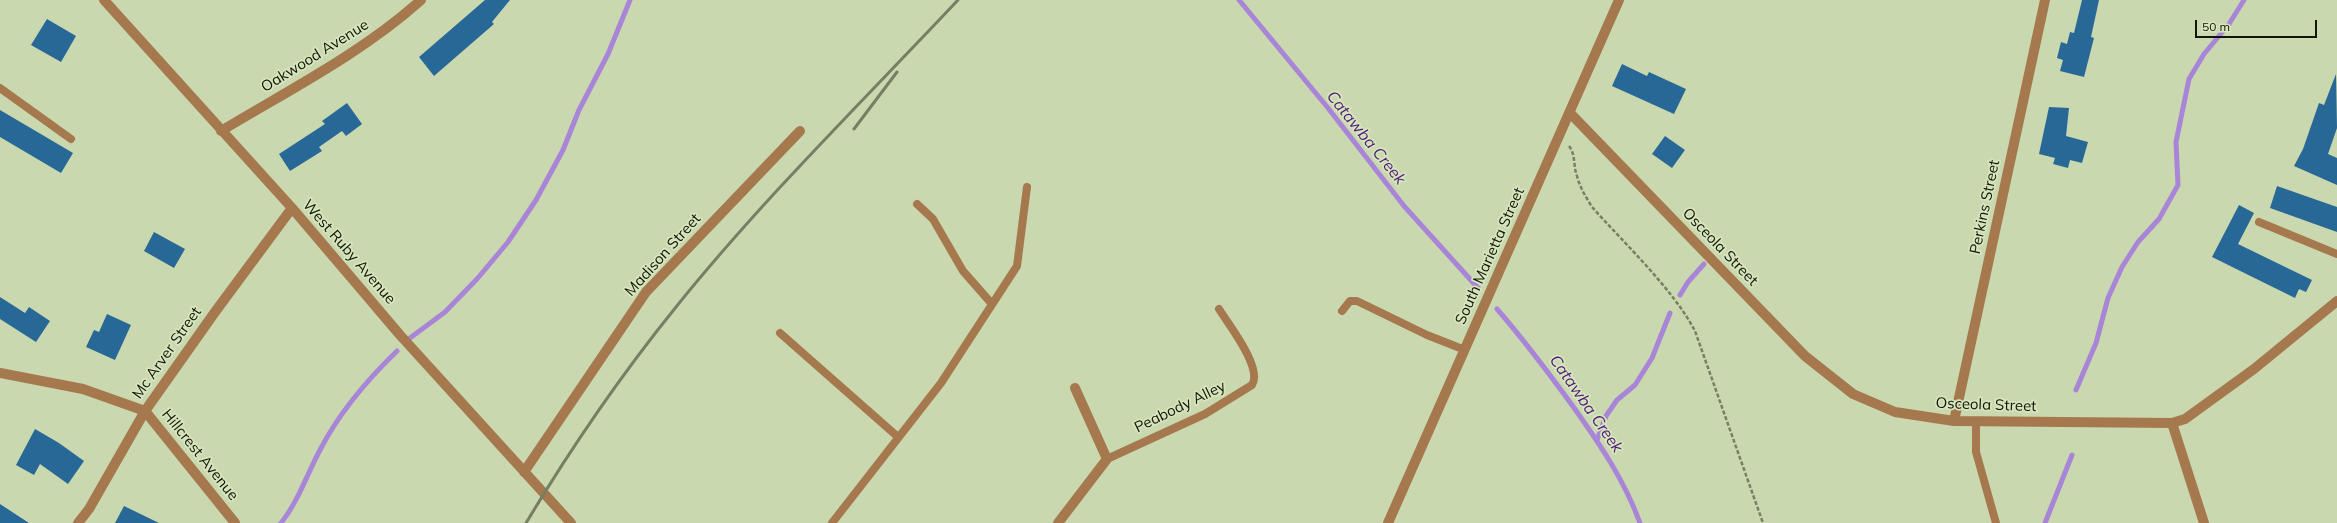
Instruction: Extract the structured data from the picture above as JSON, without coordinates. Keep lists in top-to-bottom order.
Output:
{
  "streets": {
    "street": [
      "Oakwood Avenue",
      "Perkins Street",
      "Osceola Street",
      "West Ruby Avenue",
      "Madison Street",
      "South Marietta Street",
      "Mc Arver Street",
      "Hillcrest Avenue"
    ],
    "lane": ["Peabody Alley"]
  },
  "crossings": [
    ["Oakwood Avenue", "West Ruby Avenue"],
    ["Perkins Street", "Osceola Street"],
    ["Osceola Street", "South Marietta Street"],
    ["West Ruby Avenue", "Madison Street"],
    ["West Ruby Avenue", "Mc Arver Street"],
    ["Mc Arver Street", "Hillcrest Avenue"]
  ],
  "water": ["Catawba Creek"],
  "scale_bar": "50 m"
}
